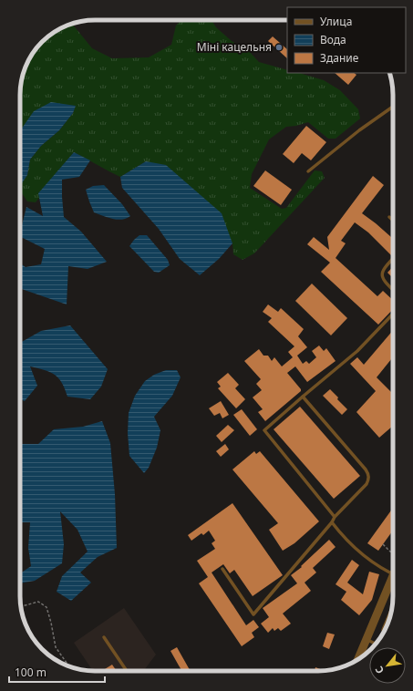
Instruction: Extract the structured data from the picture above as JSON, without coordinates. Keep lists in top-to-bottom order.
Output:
{
  "places": ["Міні кацельня"],
  "legend": ["Улица", "Вода", "Здание"],
  "scale_bar": "100 m",
  "north": "bottom left"
}
